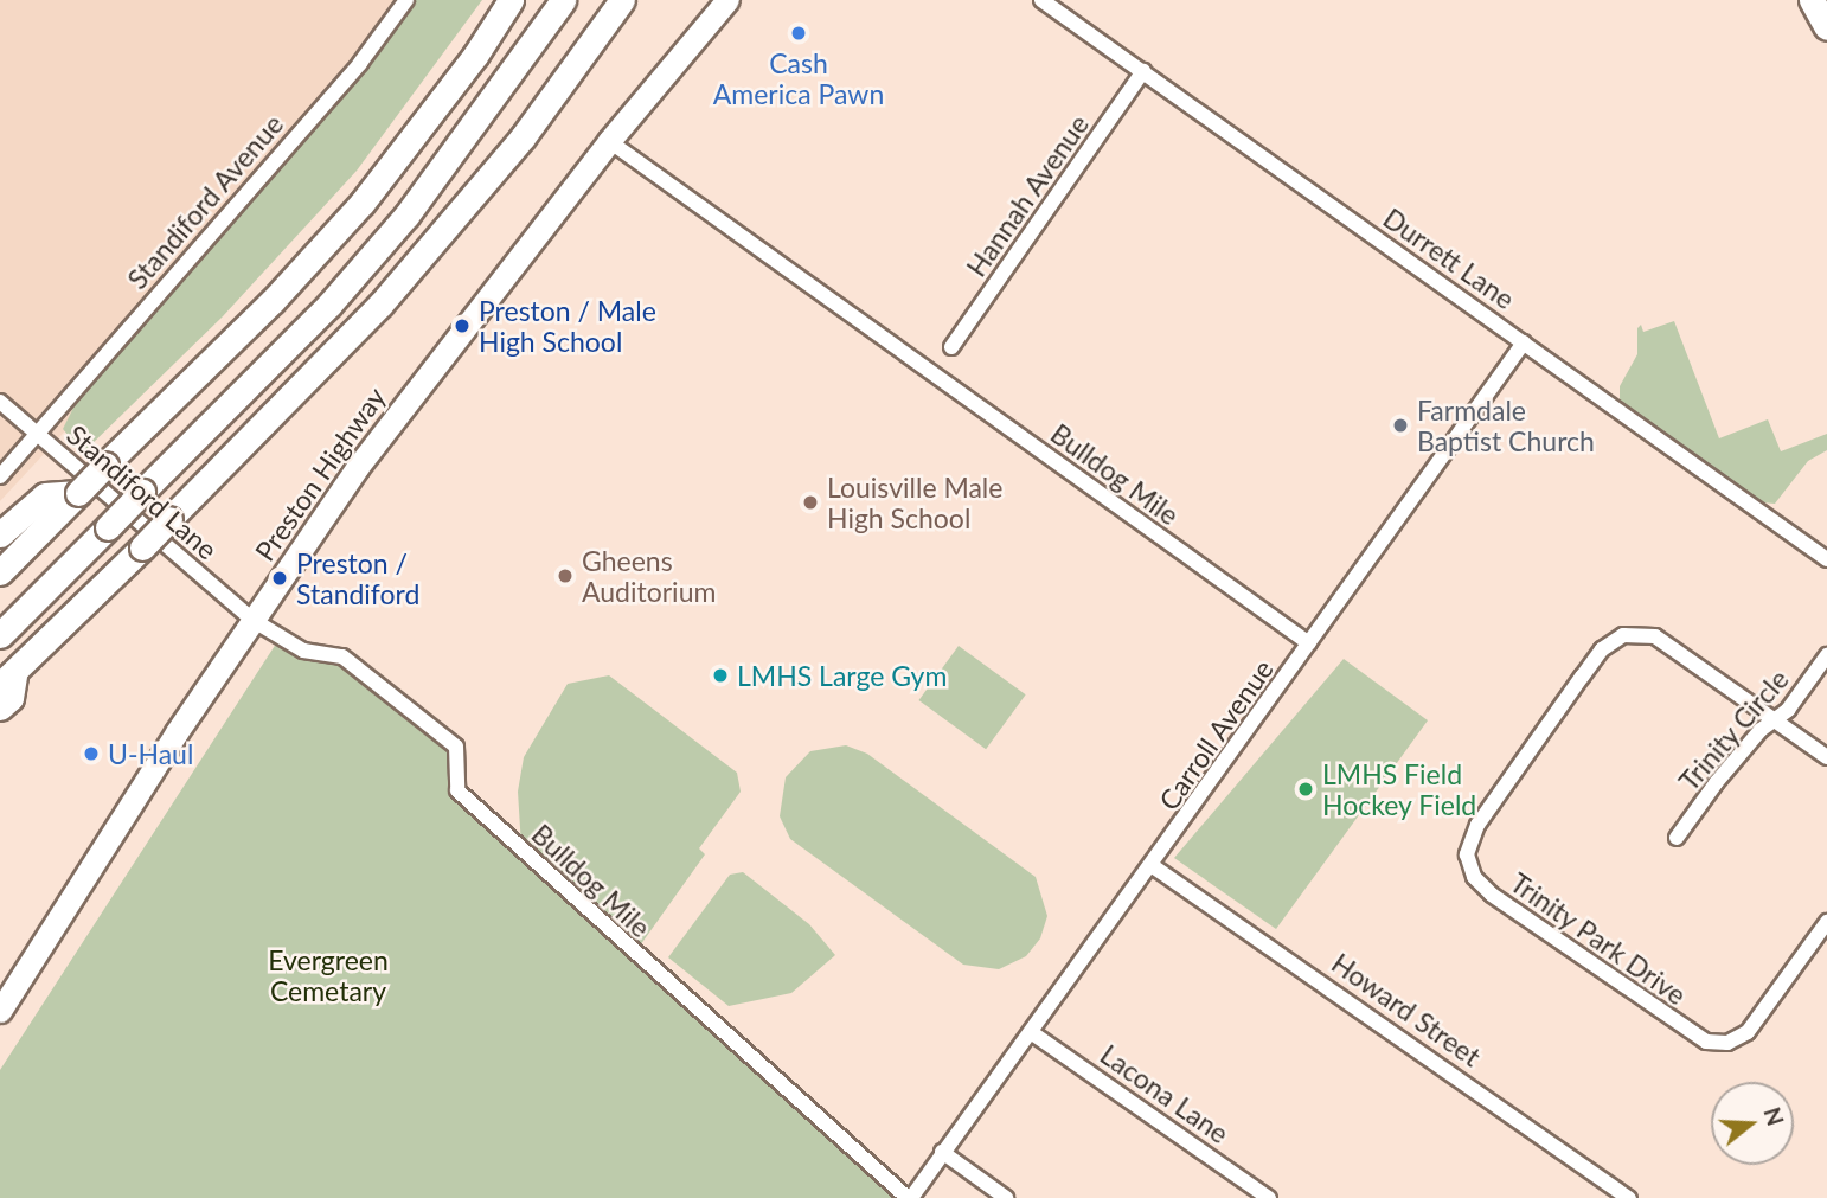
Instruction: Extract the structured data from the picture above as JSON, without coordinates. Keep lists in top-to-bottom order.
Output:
{
  "streets": {
    "main road": ["Preston Highway"],
    "street": [
      "Hannah Avenue",
      "Standiford Avenue",
      "Durrett Lane",
      "Bulldog Mile",
      "Standiford Lane",
      "Trinity Circle",
      "Carroll Avenue",
      "Trinity Park Drive",
      "Howard Street",
      "Lacona Lane"
    ]
  },
  "crossings": [
    ["Hannah Avenue", "Durrett Lane"],
    ["Standiford Avenue", "Standiford Lane"],
    ["Durrett Lane", "Carroll Avenue"],
    ["Preston Highway", "Bulldog Mile"],
    ["Preston Highway", "Standiford Lane"],
    ["Bulldog Mile", "Standiford Lane"],
    ["Bulldog Mile", "Carroll Avenue"],
    ["Trinity Circle", "Trinity Park Drive"],
    ["Carroll Avenue", "Howard Street"],
    ["Carroll Avenue", "Lacona Lane"]
  ],
  "parks": ["Evergreen Cemetary"],
  "places": [
    "Cash America Pawn",
    "Preston / Male High School",
    "Farmdale Baptist Church",
    "Louisville Male High School",
    "Gheens Auditorium",
    "Preston / Standiford",
    "LMHS Large Gym",
    "U-Haul",
    "LMHS Field Hockey Field"
  ],
  "north": "right"
}
